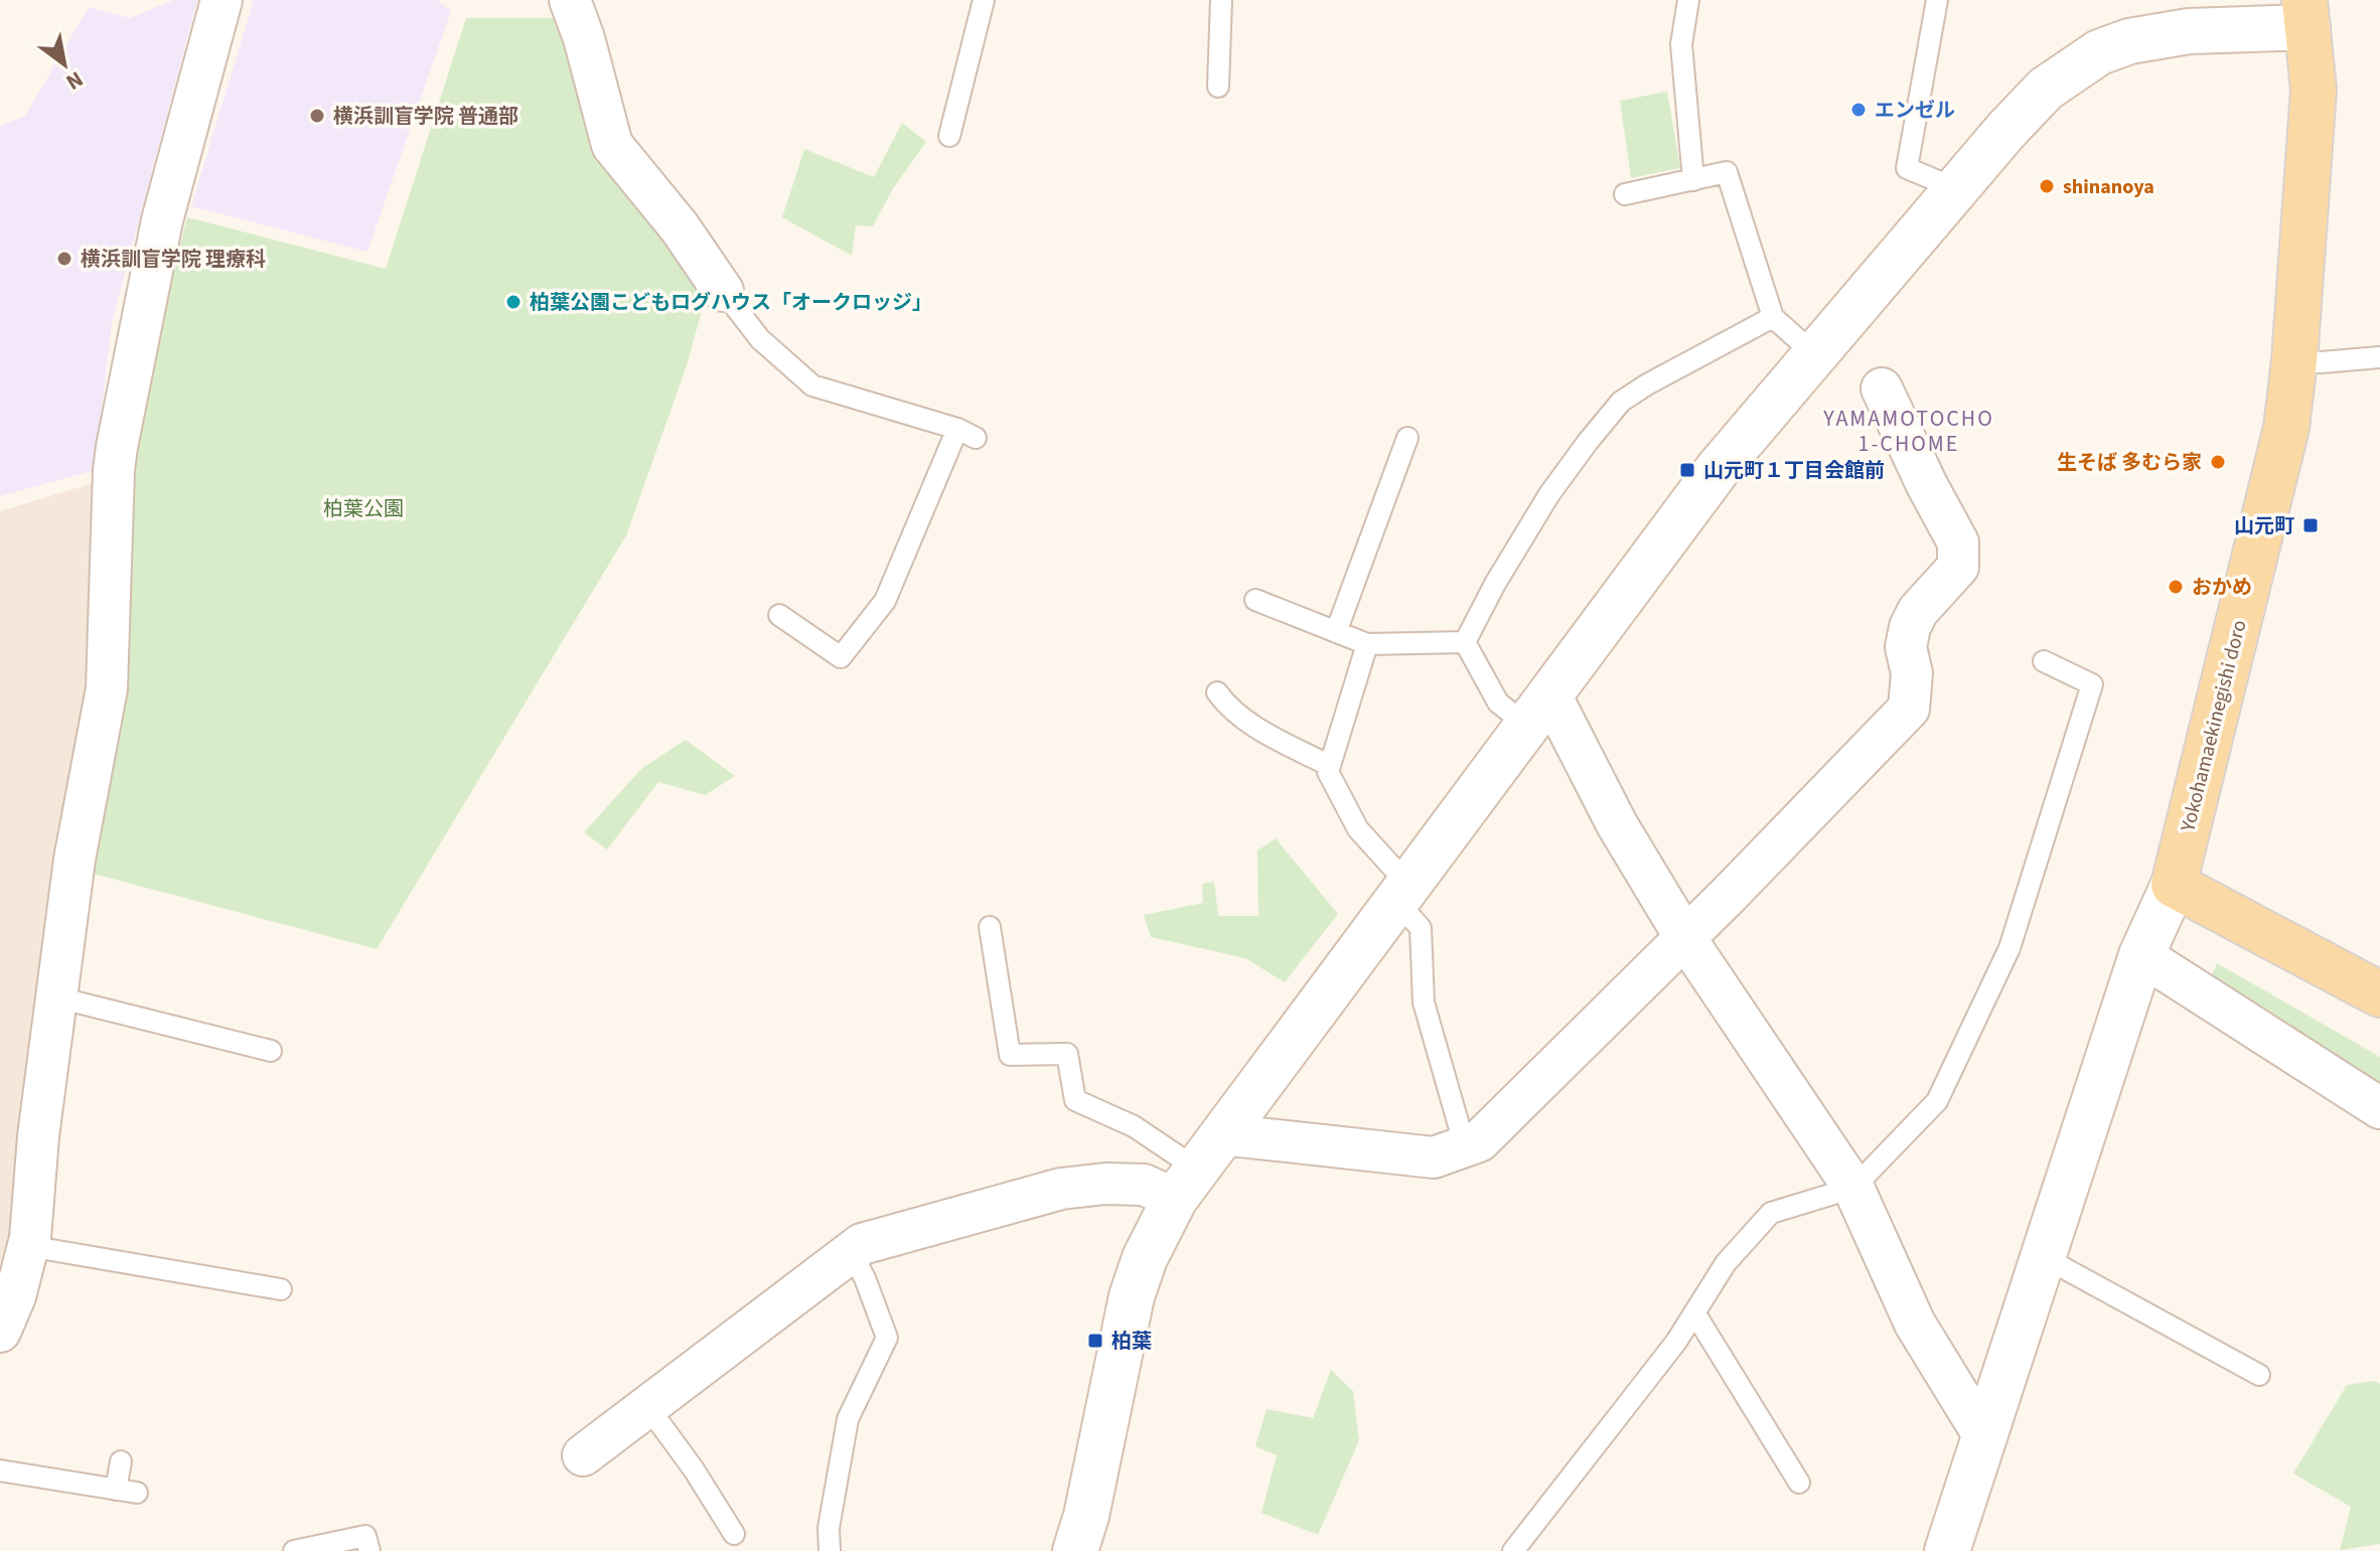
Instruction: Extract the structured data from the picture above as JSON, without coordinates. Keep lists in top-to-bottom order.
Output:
{
  "streets": {
    "main road": ["Yokohamaekinegishi doro"]
  },
  "districts": ["YAMAMOTOCHO 1-CHOME"],
  "parks": ["柏葉公園"],
  "places": {
    "other": [
      "エンゼル",
      "横浜訓盲学院 普通部",
      "shinanoya",
      "横浜訓盲学院 理療科",
      "柏葉公園こどもログハウス「オークロッジ」",
      "生そば 多むら家",
      "おかめ"
    ],
    "transit": ["山元町１丁目会館前", "山元町", "柏葉"]
  },
  "north": "bottom right"
}
